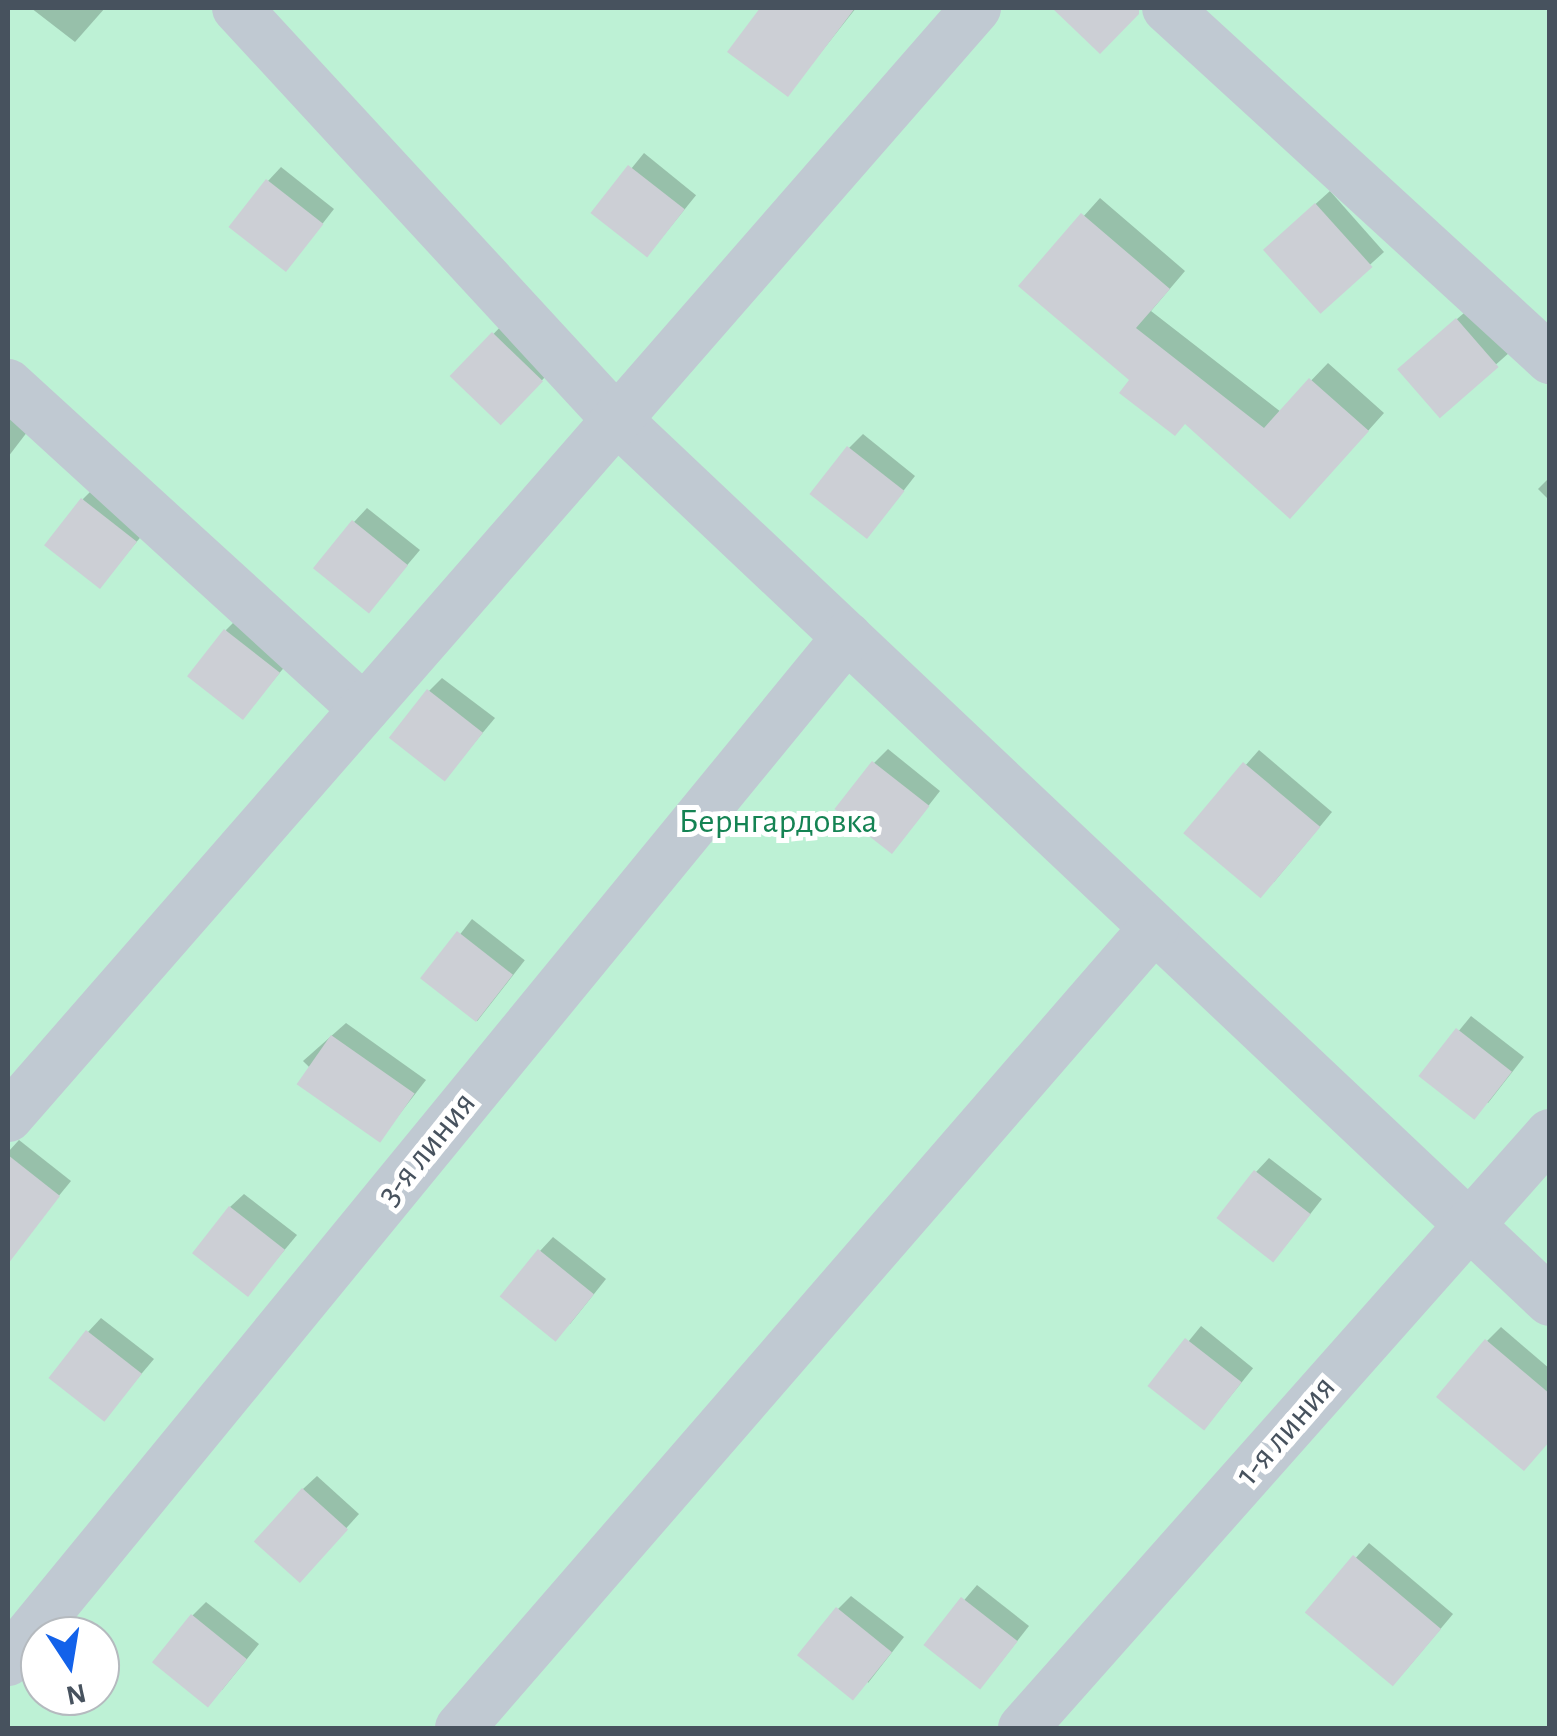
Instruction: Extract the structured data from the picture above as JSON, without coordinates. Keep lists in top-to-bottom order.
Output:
{
  "streets": {
    "street": ["3-я линия", "1-я линия"]
  },
  "parks": ["Бернгардовка"],
  "north": "bottom"
}
